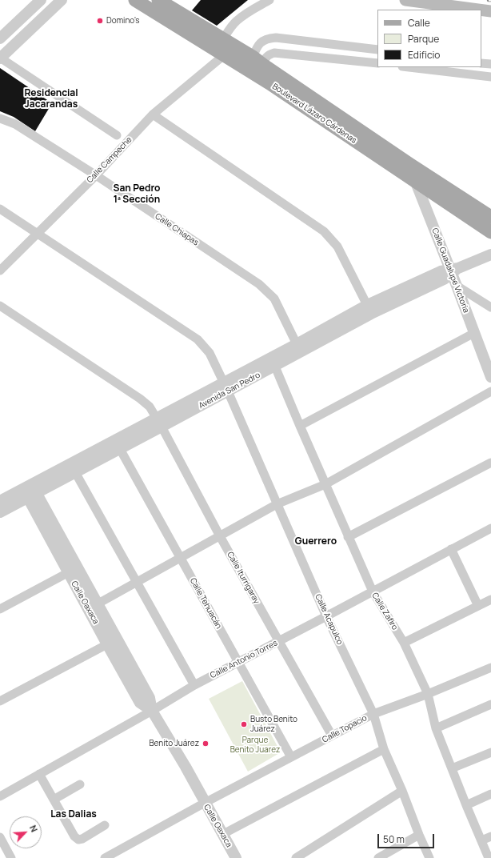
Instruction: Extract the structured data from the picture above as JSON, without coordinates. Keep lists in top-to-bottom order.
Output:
{
  "streets": {
    "main road": ["Boulevard Lázaro Cárdenas"],
    "street": [
      "Calle Campeche",
      "Calle Chiapas",
      "Calle Guadalupe Victoria",
      "Avenida San Pedro",
      "Calle Iturrigaray",
      "Calle Oaxaca",
      "Calle Tehuacán",
      "Calle Zafiro",
      "Calle Acapulco",
      "Calle Antonio Torres",
      "Calle Topacio"
    ]
  },
  "crossings": [
    ["Boulevard Lázaro Cárdenas", "Calle Campeche"],
    ["Boulevard Lázaro Cárdenas", "Calle Guadalupe Victoria"],
    ["Calle Campeche", "Calle Chiapas"],
    ["Calle Campeche", "Calle Acapulco"],
    ["Calle Chiapas", "Avenida San Pedro"],
    ["Calle Guadalupe Victoria", "Avenida San Pedro"],
    ["Avenida San Pedro", "Calle Iturrigaray"],
    ["Avenida San Pedro", "Calle Oaxaca"],
    ["Avenida San Pedro", "Calle Tehuacán"],
    ["Avenida San Pedro", "Calle Zafiro"],
    ["Avenida San Pedro", "Calle Acapulco"],
    ["Calle Iturrigaray", "Calle Antonio Torres"],
    ["Calle Iturrigaray", "Calle Topacio"],
    ["Calle Oaxaca", "Calle Antonio Torres"],
    ["Calle Oaxaca", "Calle Topacio"],
    ["Calle Tehuacán", "Calle Antonio Torres"],
    ["Calle Tehuacán", "Calle Topacio"],
    ["Calle Zafiro", "Calle Antonio Torres"],
    ["Calle Zafiro", "Calle Topacio"],
    ["Calle Acapulco", "Calle Antonio Torres"],
    ["Calle Acapulco", "Calle Topacio"]
  ],
  "districts": [
    "Residencial Jacarandas",
    "San Pedro 1ª Sección",
    "Guerrero",
    "Las Dalias"
  ],
  "parks": ["Parque Benito Juarez"],
  "places": ["Domino's", "Busto Benito Juárez", "Benito Juárez"],
  "legend": ["Calle", "Parque", "Edificio"],
  "scale_bar": "50 m",
  "north": "top right"
}
